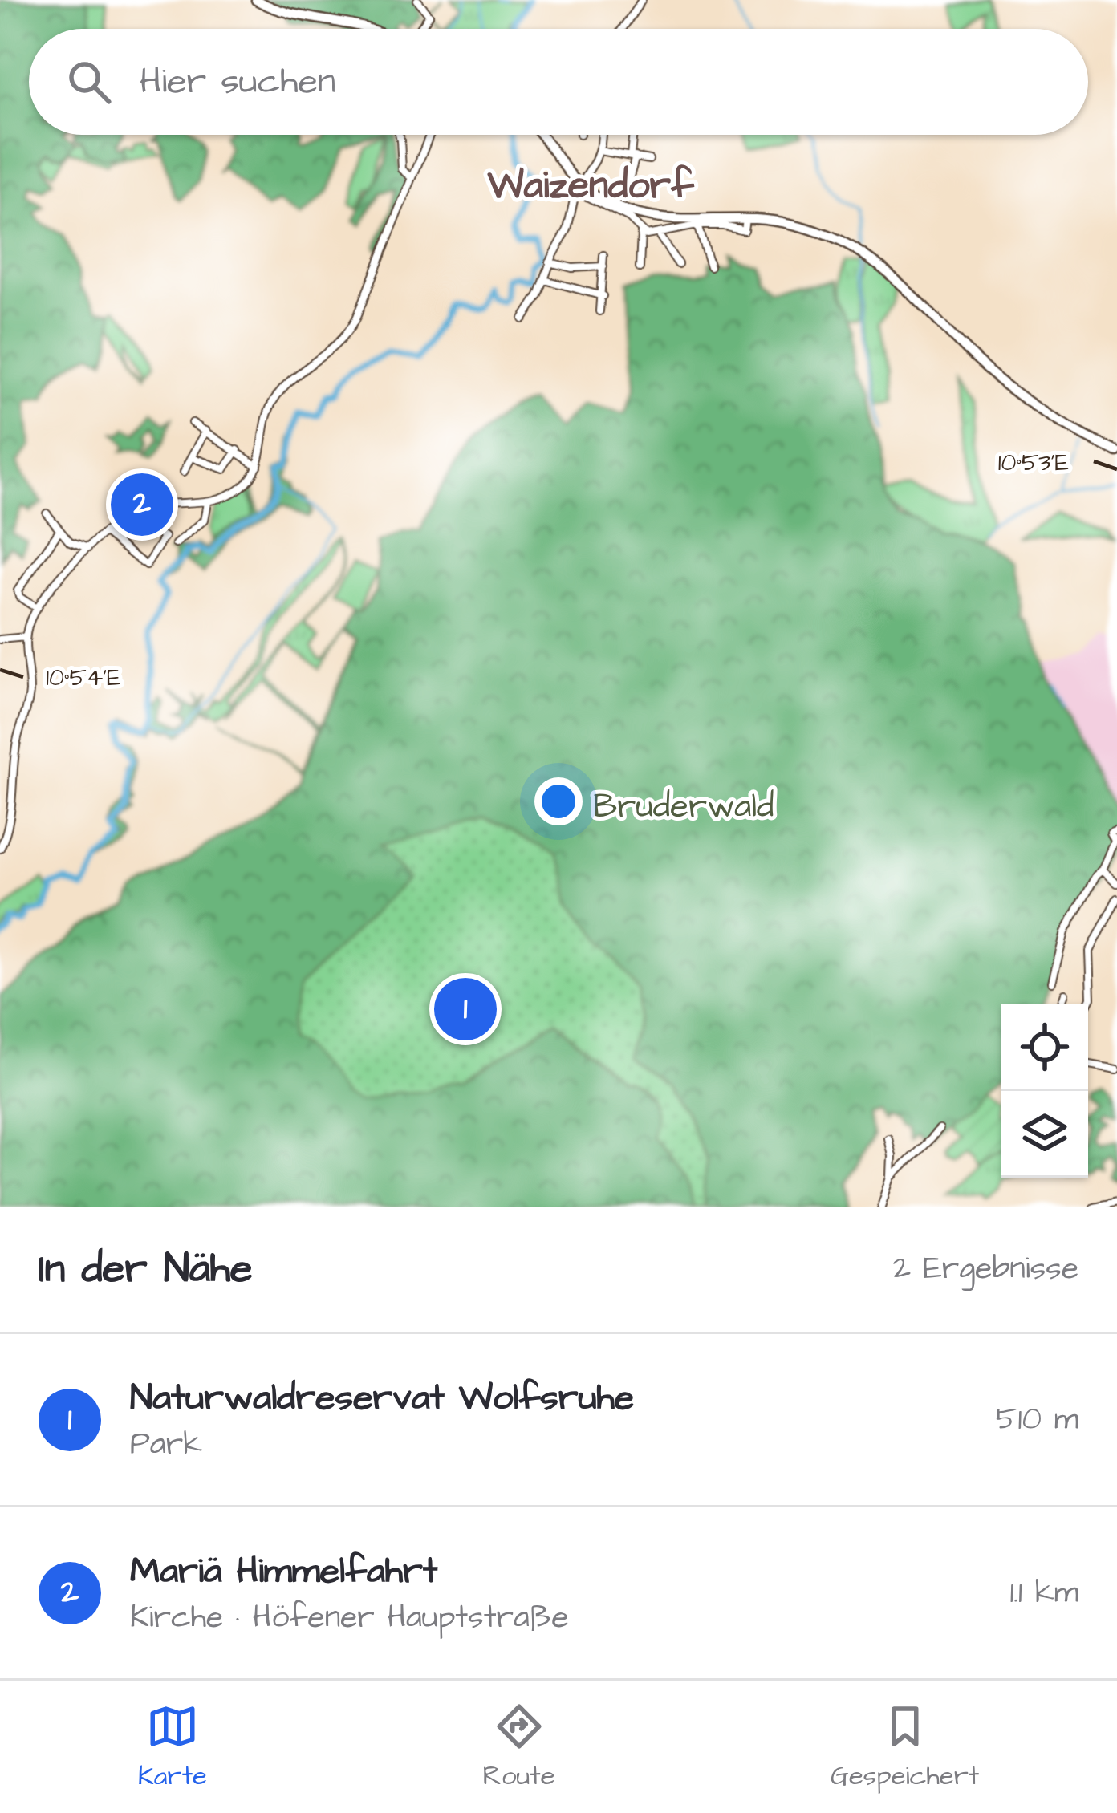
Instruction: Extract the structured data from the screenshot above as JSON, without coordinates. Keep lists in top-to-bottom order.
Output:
{
  "districts": ["Waizendorf"],
  "parks": ["Bruderwald"],
  "page": {
    "search": "Hier suchen",
    "pins": ["2", "1"],
    "heading": ["In der Nähe", "2 Ergebnisse"],
    "list": [
      {
        "mark": "1",
        "name": "Naturwaldreservat Wolfsruhe",
        "note": "Park",
        "value": "510 m"
      },
      {
        "mark": "2",
        "name": "Mariä Himmelfahrt",
        "note": "Kirche · Höfener Hauptstraße",
        "value": "1.1 km"
      }
    ],
    "nav": ["Karte", "Route", "Gespeichert"]
  },
  "coordinates": ["10°53'E", "10°54'E"]
}
